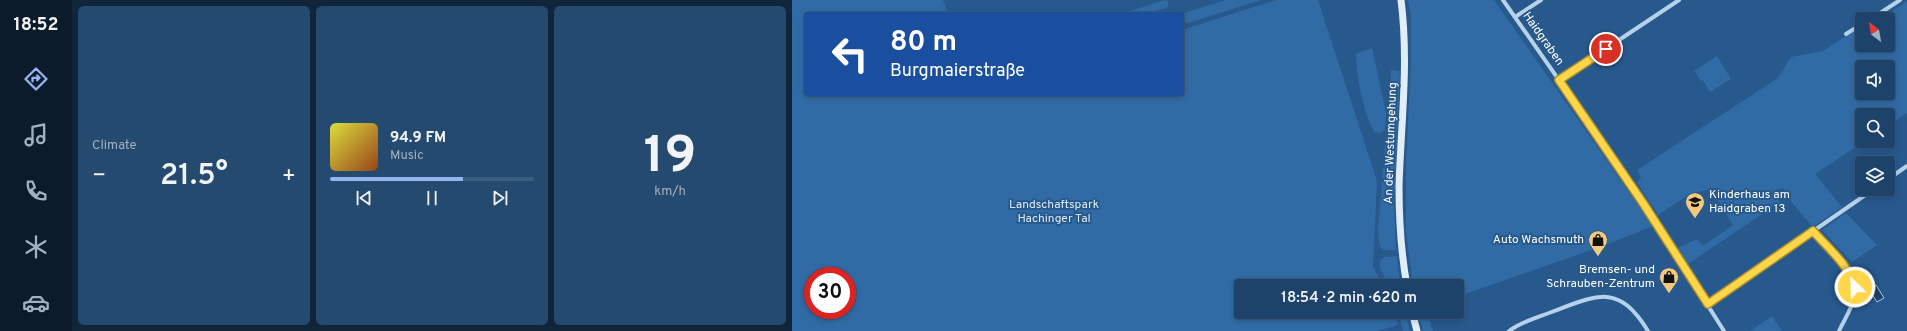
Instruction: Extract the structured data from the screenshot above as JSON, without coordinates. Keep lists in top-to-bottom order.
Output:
{
  "streets": {
    "main road": ["An der Westumgehung"],
    "street": ["Haidgraben"]
  },
  "parks": ["Landschaftspark Hachinger Tal"],
  "places": {
    "school or university": ["Kinderhaus am Haidgraben 13"],
    "shop": ["Auto Wachsmuth", "Bremsen- und Schrauben-Zentrum"]
  },
  "north": "top left",
  "page": {
    "tabs": "18:52",
    "tile": [
      "Climate",
      ["19", "km/h"]
    ],
    "turn": ["80 m", "Burgmaierstraße"],
    "song": ["94.9 FM", "Music"],
    "heat": ["−", "21.5°", "+"],
    "limit": "30",
    "trip": "18:54 · 2 min · 620 m"
  }
}
